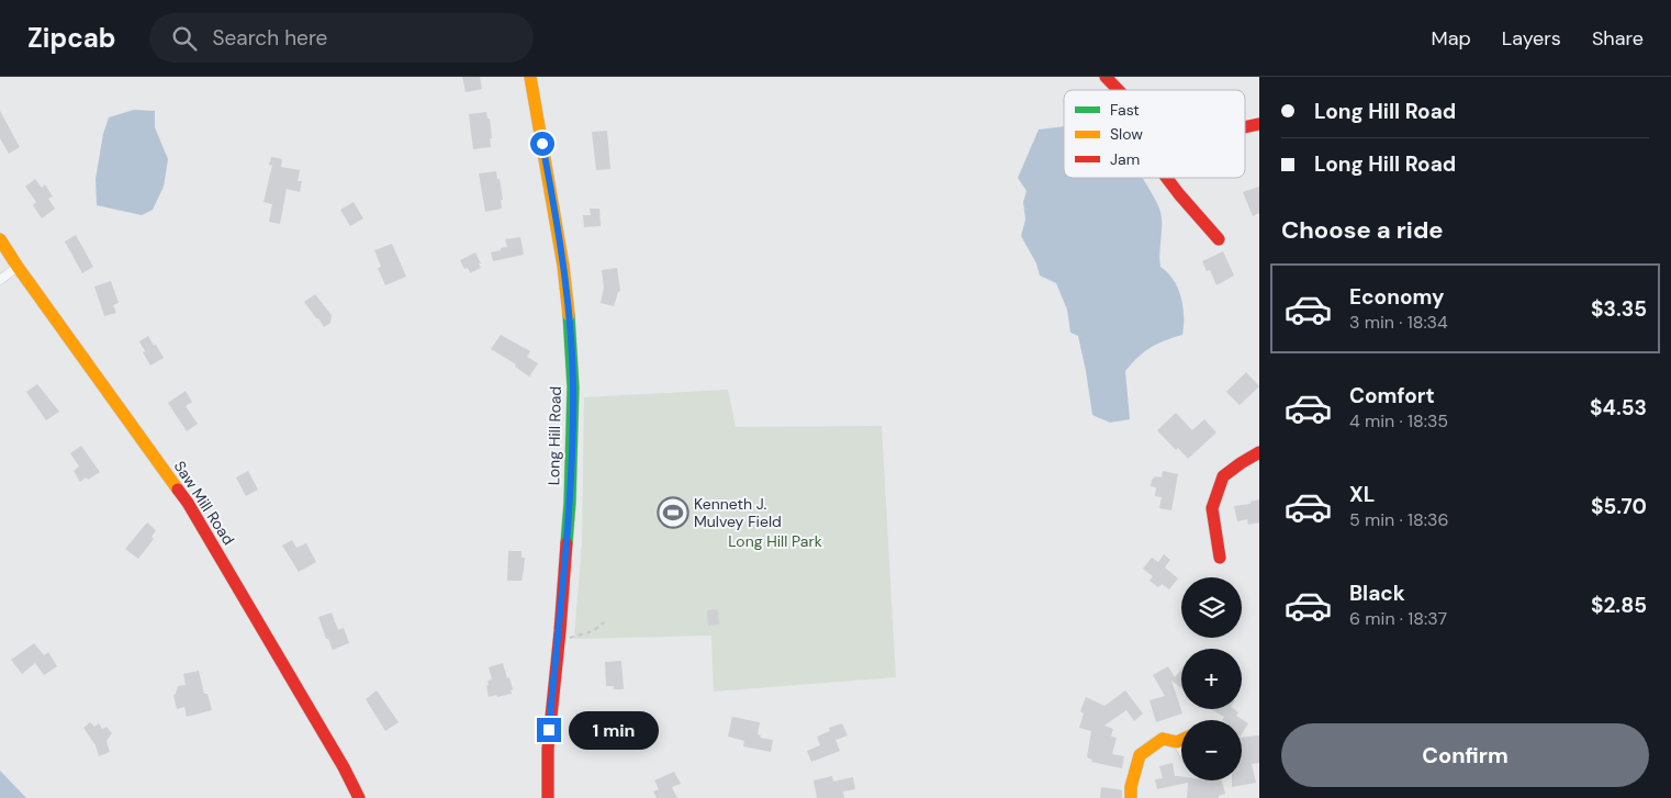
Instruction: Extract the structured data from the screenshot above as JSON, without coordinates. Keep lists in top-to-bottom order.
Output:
{
  "streets": {
    "street": ["Long Hill Road", "Saw Mill Road"]
  },
  "parks": ["Long Hill Park"],
  "places": {
    "sports": ["Kenneth J. Mulvey Field"]
  },
  "legend": ["Fast", "Slow", "Jam"],
  "page": {
    "header": "Zipcab",
    "search": "Search here",
    "nav": ["Map", "Layers", "Share"],
    "banner": ["Long Hill Road", "Long Hill Road"],
    "heading": "Choose a ride",
    "list": [
      {
        "name": "Economy",
        "note": "3 min · 18:34",
        "value": "$3.35"
      },
      {
        "name": "Comfort",
        "note": "4 min · 18:35",
        "value": "$4.53"
      },
      {
        "name": "XL",
        "note": "5 min · 18:36",
        "value": "$5.70"
      },
      {
        "name": "Black",
        "note": "6 min · 18:37",
        "value": "$2.85"
      }
    ],
    "map_buttons": ["+", "−"],
    "bubble": "1 min",
    "buttons": "Confirm"
  }
}
